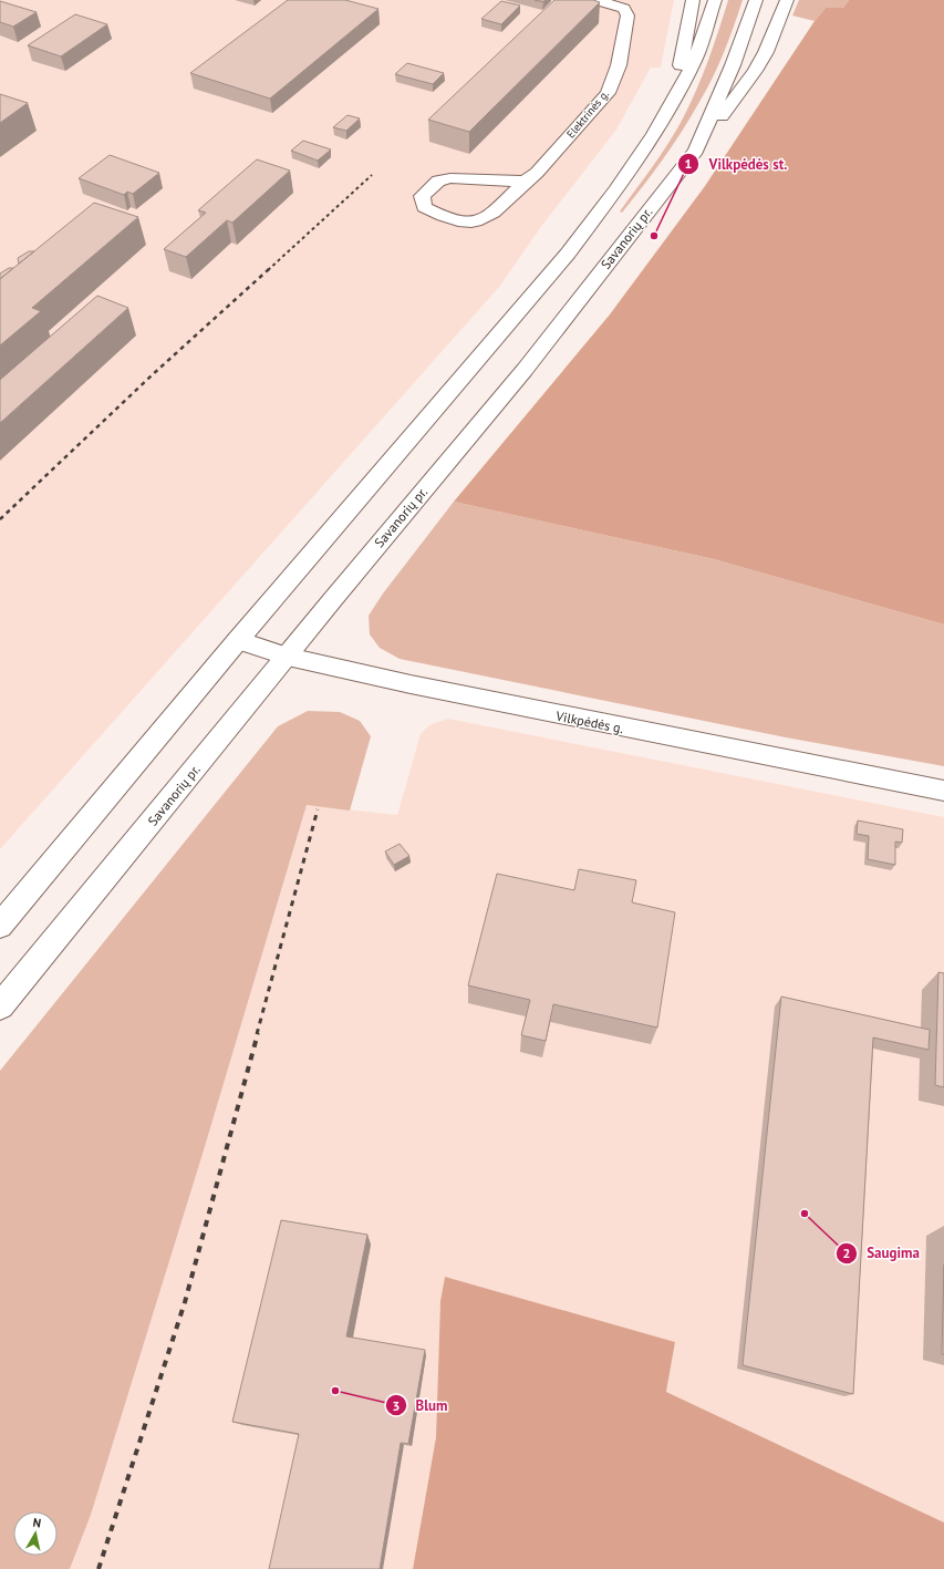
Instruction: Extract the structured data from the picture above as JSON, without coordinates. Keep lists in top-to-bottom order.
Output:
{
  "streets": {
    "main road": ["Elektrinės g.", "Savanorių pr.", "Vilkpėdės g."]
  },
  "crossings": [
    ["Savanorių pr.", "Vilkpėdės g."]
  ],
  "places": ["Vilkpėdės st.", "Saugima", "Blum"],
  "north": "top"
}
